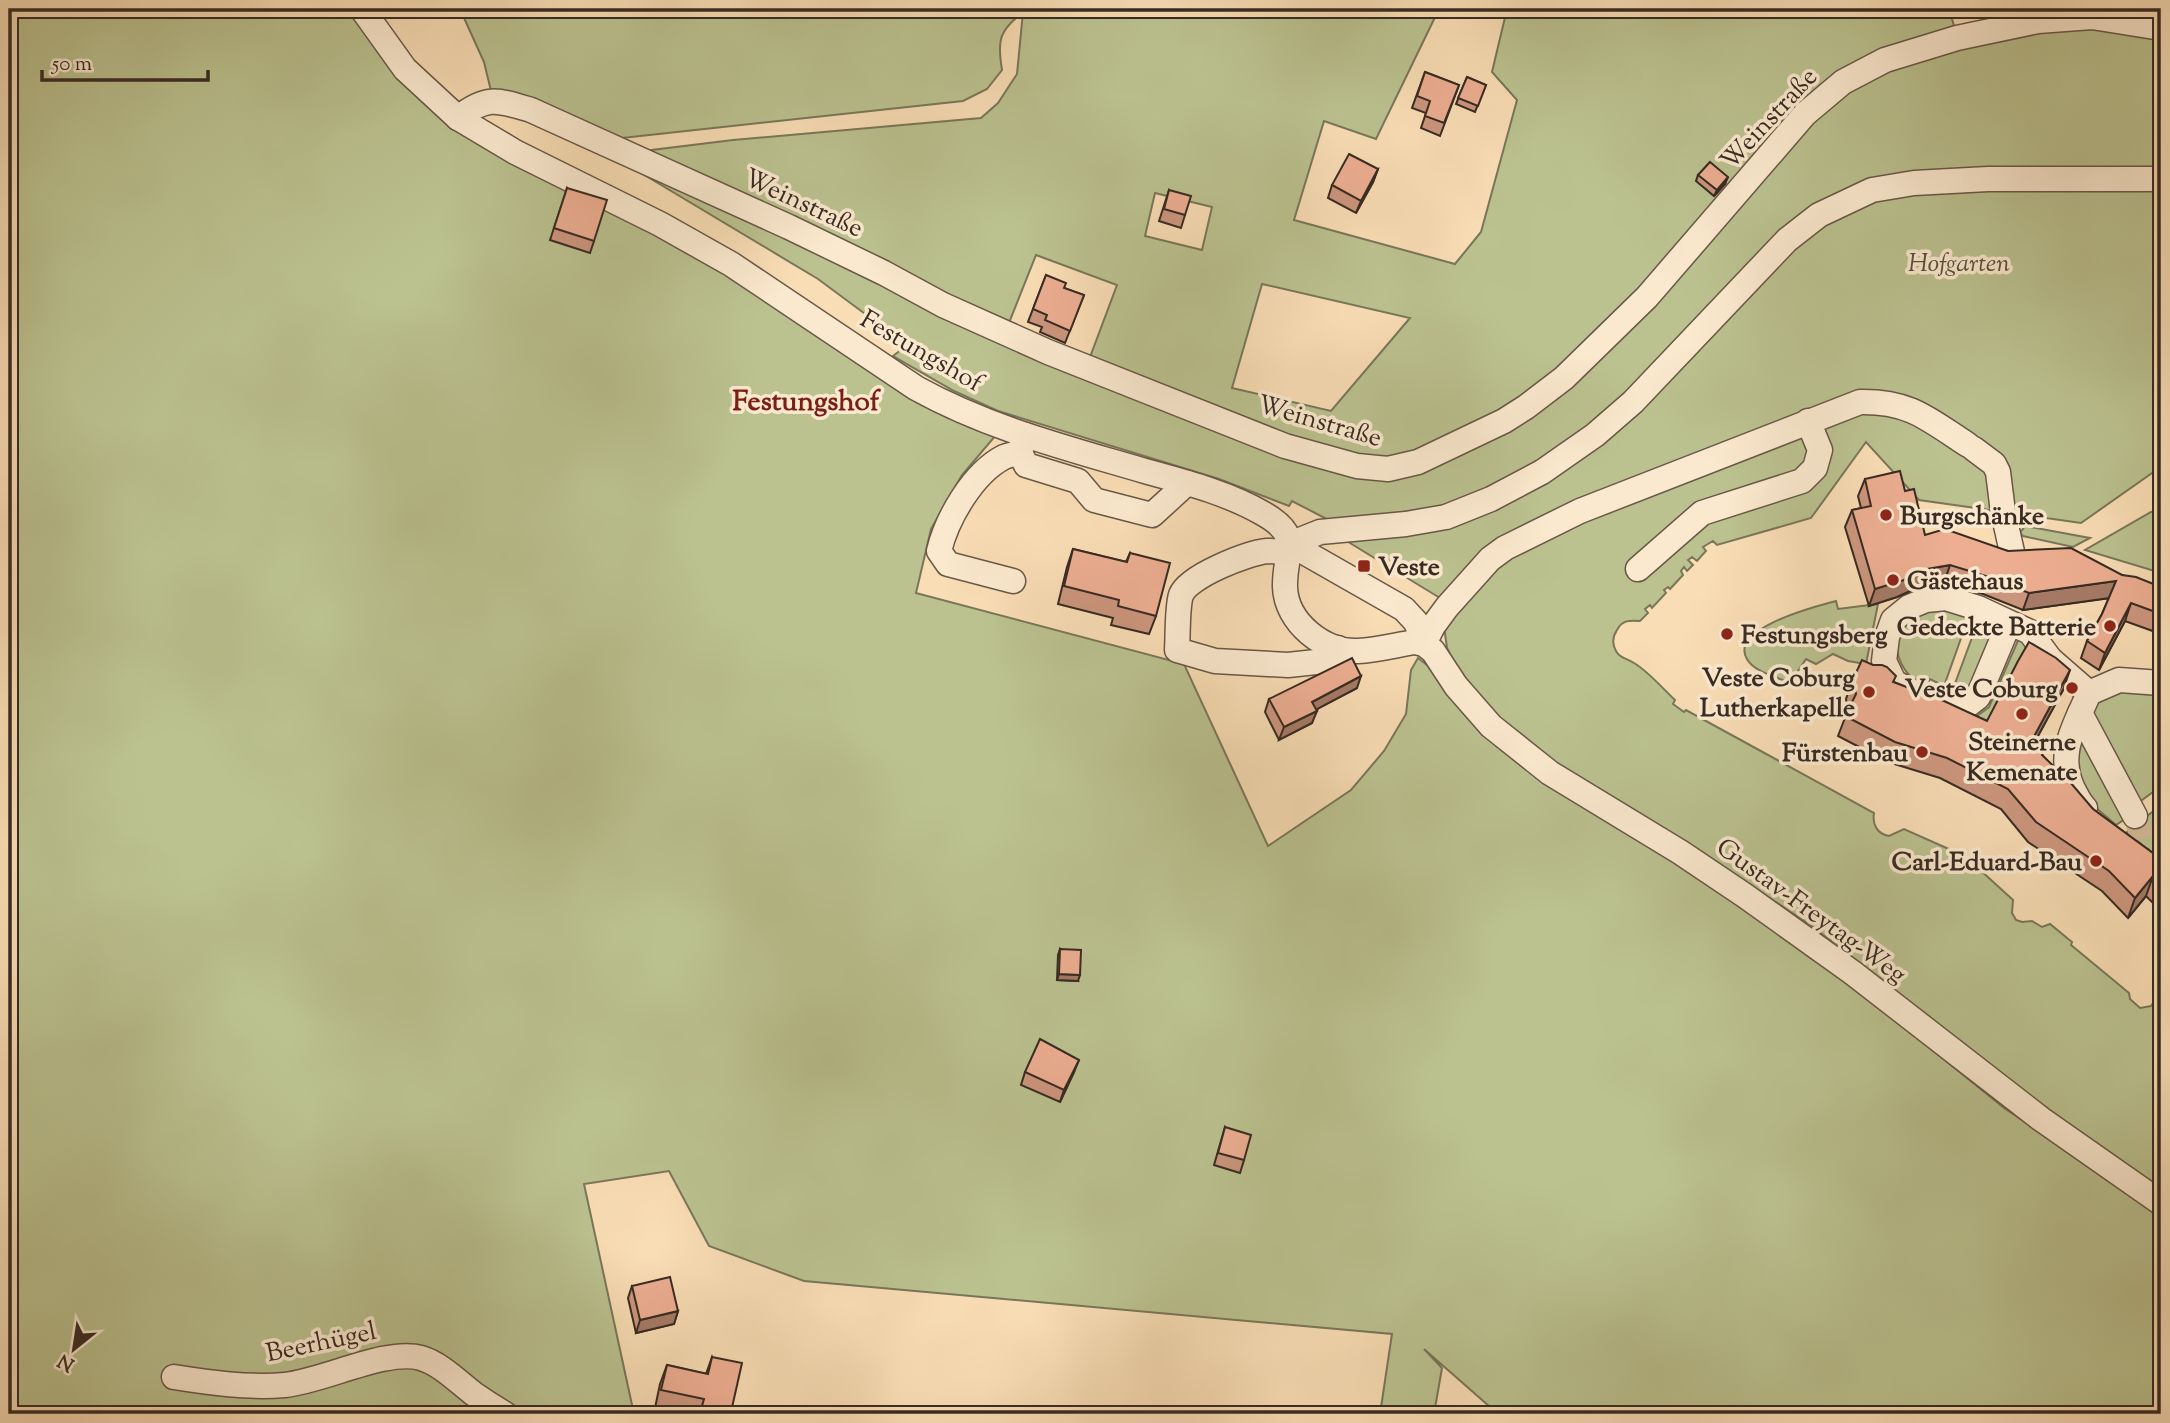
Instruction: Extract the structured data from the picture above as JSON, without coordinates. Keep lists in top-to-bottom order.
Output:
{
  "streets": {
    "street": [
      "Weinstraße",
      "Festungshof",
      "Gustav-Freytag-Weg",
      "Beerhügel"
    ]
  },
  "crossings": [
    ["Weinstraße", "Festungshof"],
    ["Festungshof", "Gustav-Freytag-Weg"]
  ],
  "districts": ["Festungshof"],
  "parks": ["Hofgarten"],
  "places": {
    "other": [
      "Burgschänke",
      "Gästehaus",
      "Gedeckte Batterie",
      "Festungsberg",
      "Veste Coburg",
      "Veste Coburg Lutherkapelle",
      "Steinerne Kemenate",
      "Fürstenbau",
      "Carl-Eduard-Bau"
    ],
    "transit": ["Veste"]
  },
  "scale_bar": "50 m",
  "north": "bottom left"
}
